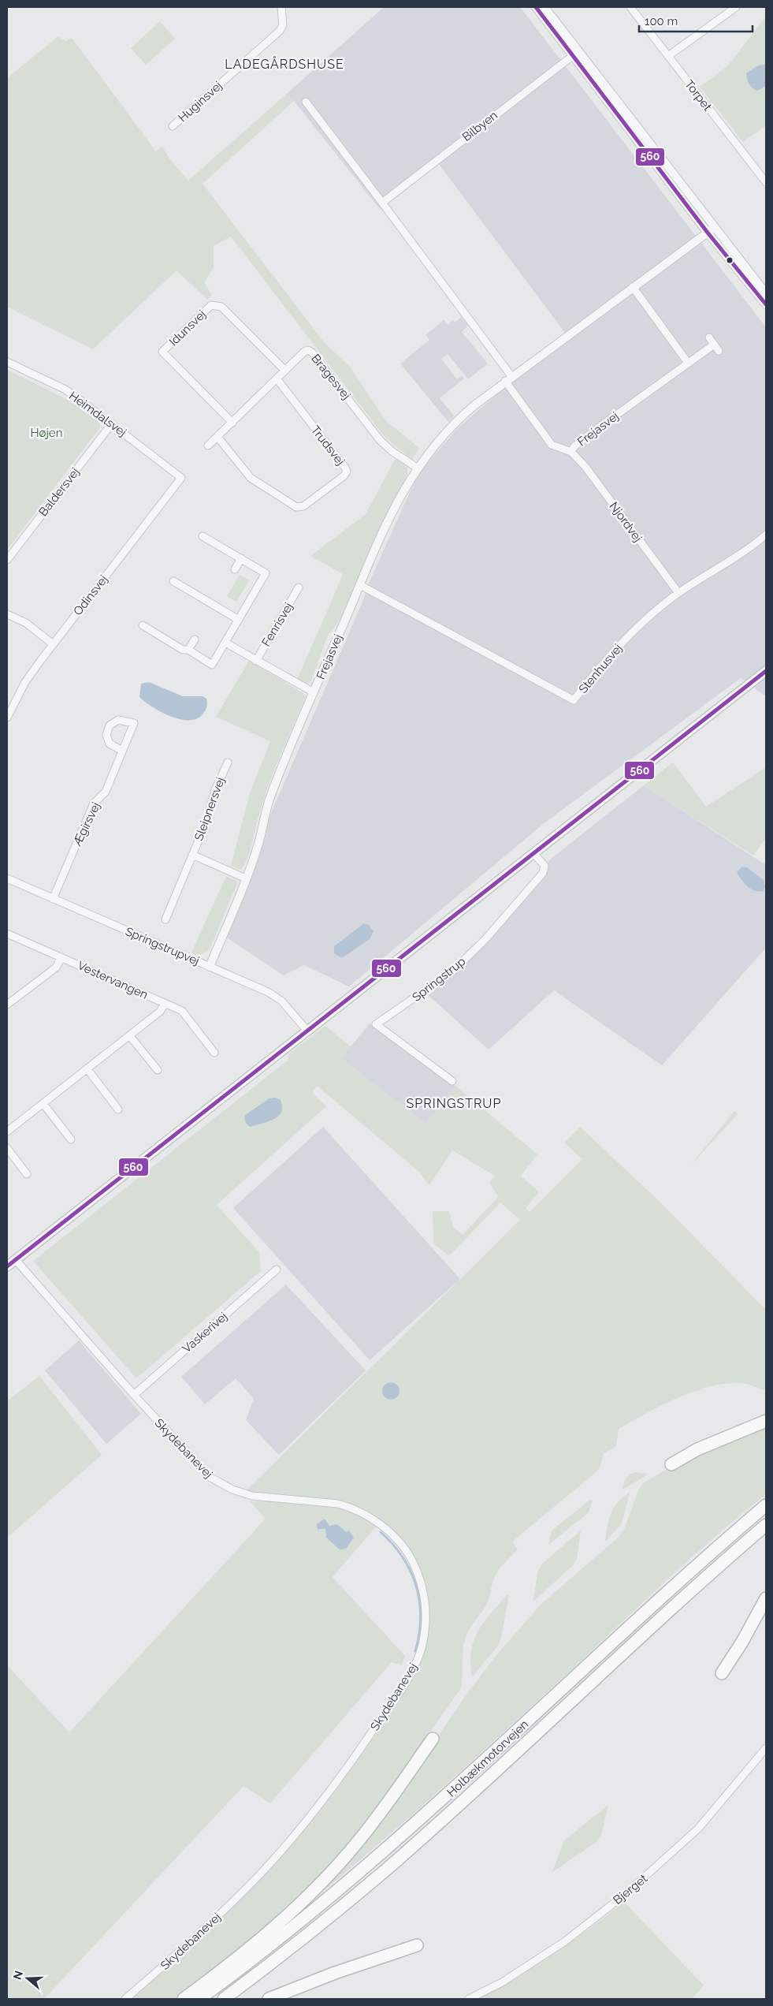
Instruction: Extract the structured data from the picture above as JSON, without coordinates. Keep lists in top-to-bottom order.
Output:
{
  "streets": {
    "highway": ["Holbækmotorvejen"],
    "street": [
      "Torpet",
      "Huginsvej",
      "Bilbyen",
      "Idunsvej",
      "Bragesvej",
      "Heimdalsvej",
      "Frejasvej",
      "Trudsvej",
      "Baldersvej",
      "Njordvej",
      "Odinsvej",
      "Fenrisvej",
      "Stenhusvej",
      "Sleipnersvej",
      "Ægirsvej",
      "Springstrupvej",
      "Springstrup",
      "Vestervangen",
      "Vaskerivej",
      "Skydebanevej",
      "Bjerget"
    ]
  },
  "crossings": [
    ["Idunsvej", "Bragesvej"],
    ["Bragesvej", "Frejasvej"],
    ["Bragesvej", "Trudsvej"],
    ["Heimdalsvej", "Baldersvej"],
    ["Heimdalsvej", "Odinsvej"],
    ["Frejasvej", "Njordvej"],
    ["Frejasvej", "Fenrisvej"],
    ["Frejasvej", "Stenhusvej"],
    ["Frejasvej", "Sleipnersvej"],
    ["Frejasvej", "Springstrupvej"],
    ["Njordvej", "Stenhusvej"],
    ["Ægirsvej", "Springstrupvej"],
    ["Vaskerivej", "Skydebanevej"]
  ],
  "districts": ["LADEGÅRDSHUSE", "SPRINGSTRUP"],
  "parks": ["Højen"],
  "lines": ["transit line 560"],
  "scale_bar": "100 m",
  "north": "left"
}
